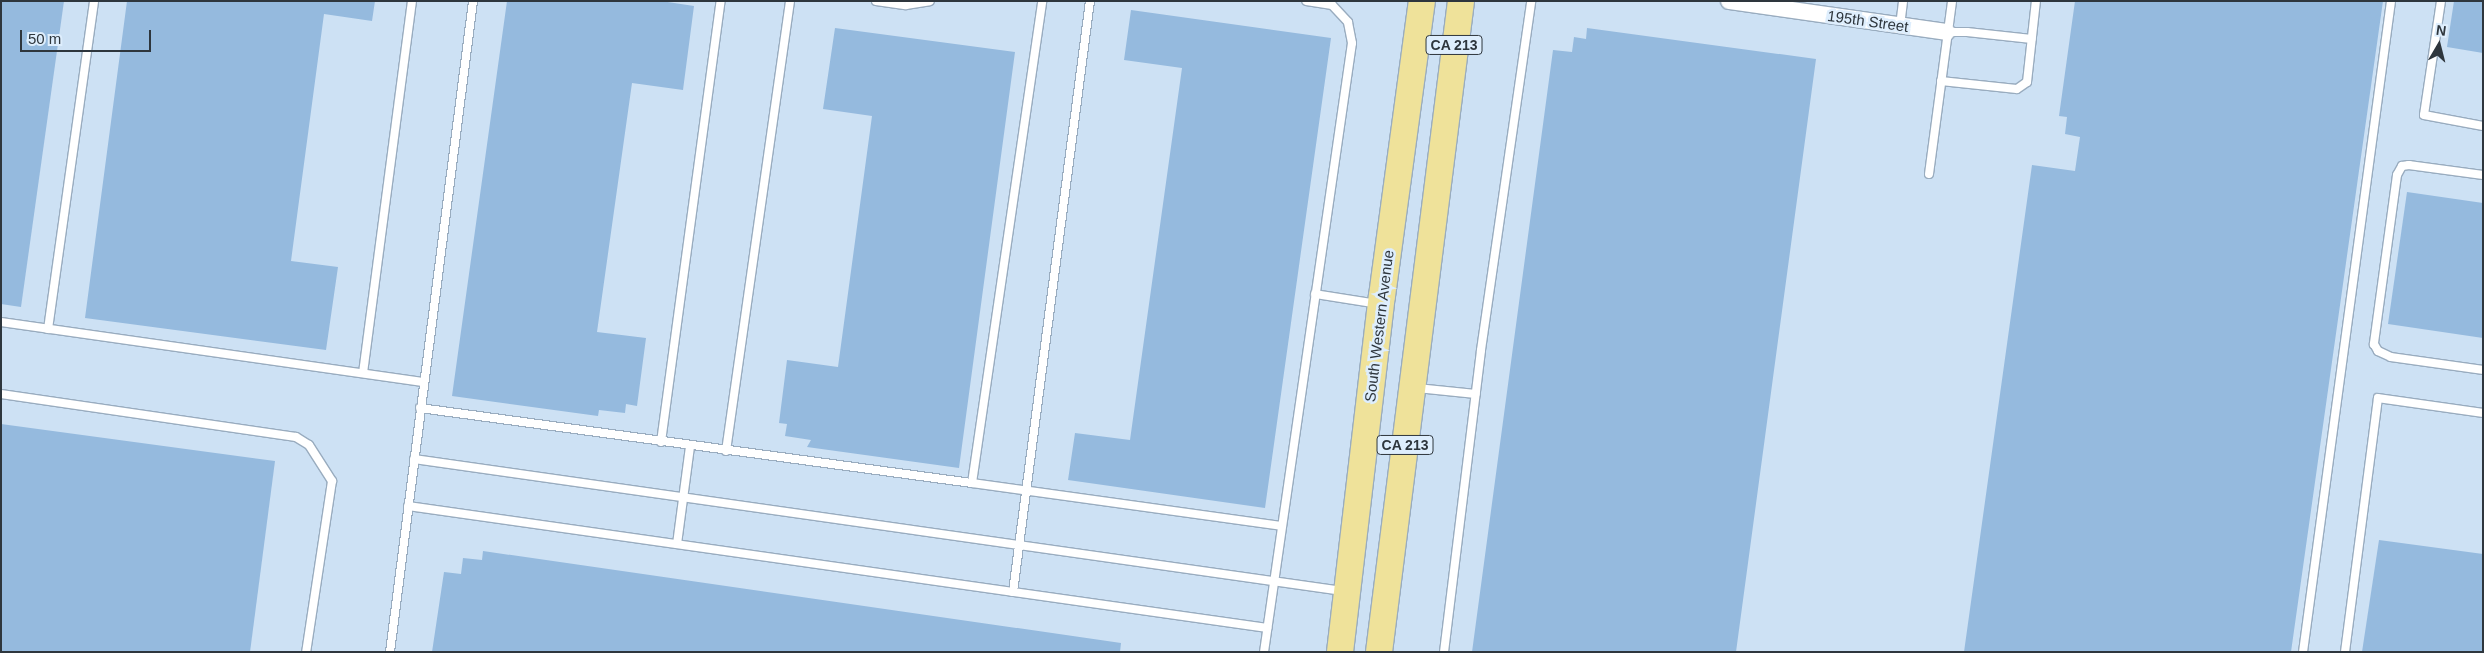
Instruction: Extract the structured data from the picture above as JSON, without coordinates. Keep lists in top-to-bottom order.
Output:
{
  "streets": {
    "main road": ["CA 213", "South Western Avenue"],
    "street": ["195th Street"]
  },
  "scale_bar": "50 m",
  "north": "top"
}
